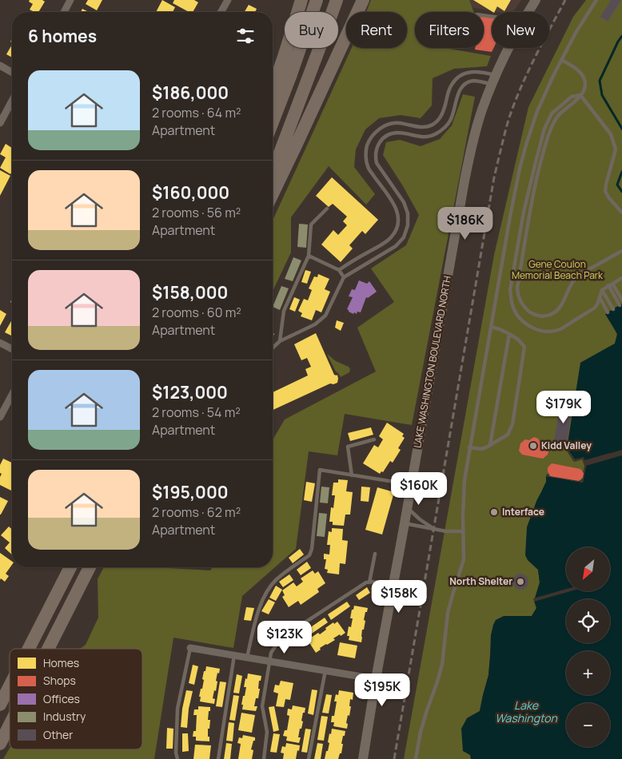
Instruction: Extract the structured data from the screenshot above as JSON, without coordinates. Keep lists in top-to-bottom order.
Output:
{
  "streets": {
    "street": ["LAKE WASHINGTON BOULEVARD NORTH"]
  },
  "water": ["Lake Washington"],
  "parks": ["Gene Coulon Memorial Beach Park"],
  "places": ["Kidd Valley", "Interface", "North Shelter"],
  "legend": [
    "Homes",
    "Shops",
    "Offices",
    "Industry",
    "Other"
  ],
  "north": "bottom left",
  "page": {
    "chip": [
      "Buy",
      "Rent",
      "Filters",
      "New"
    ],
    "heading": "6 homes",
    "list": [
      {
        "name": "$186,000",
        "note": "2 rooms · 64 m² · Apartment"
      },
      {
        "name": "$160,000",
        "note": "2 rooms · 56 m² · Apartment"
      },
      {
        "name": "$158,000",
        "note": "2 rooms · 60 m² · Apartment"
      },
      {
        "name": "$123,000",
        "note": "2 rooms · 54 m² · Apartment"
      },
      {
        "name": "$195,000",
        "note": "2 rooms · 62 m² · Apartment"
      }
    ],
    "price": [
      "$186K",
      "$179K",
      "$160K",
      "$158K",
      "$123K",
      "$195K"
    ],
    "map_buttons": ["+", "−"]
  }
}
